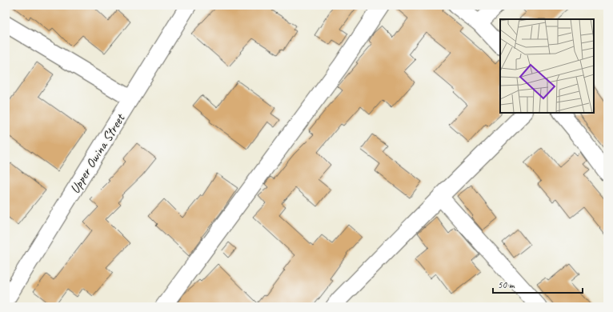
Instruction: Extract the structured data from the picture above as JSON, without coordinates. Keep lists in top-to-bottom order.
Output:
{
  "streets": {
    "street": ["Upper Owina Street"]
  },
  "scale_bar": "50 m"
}
